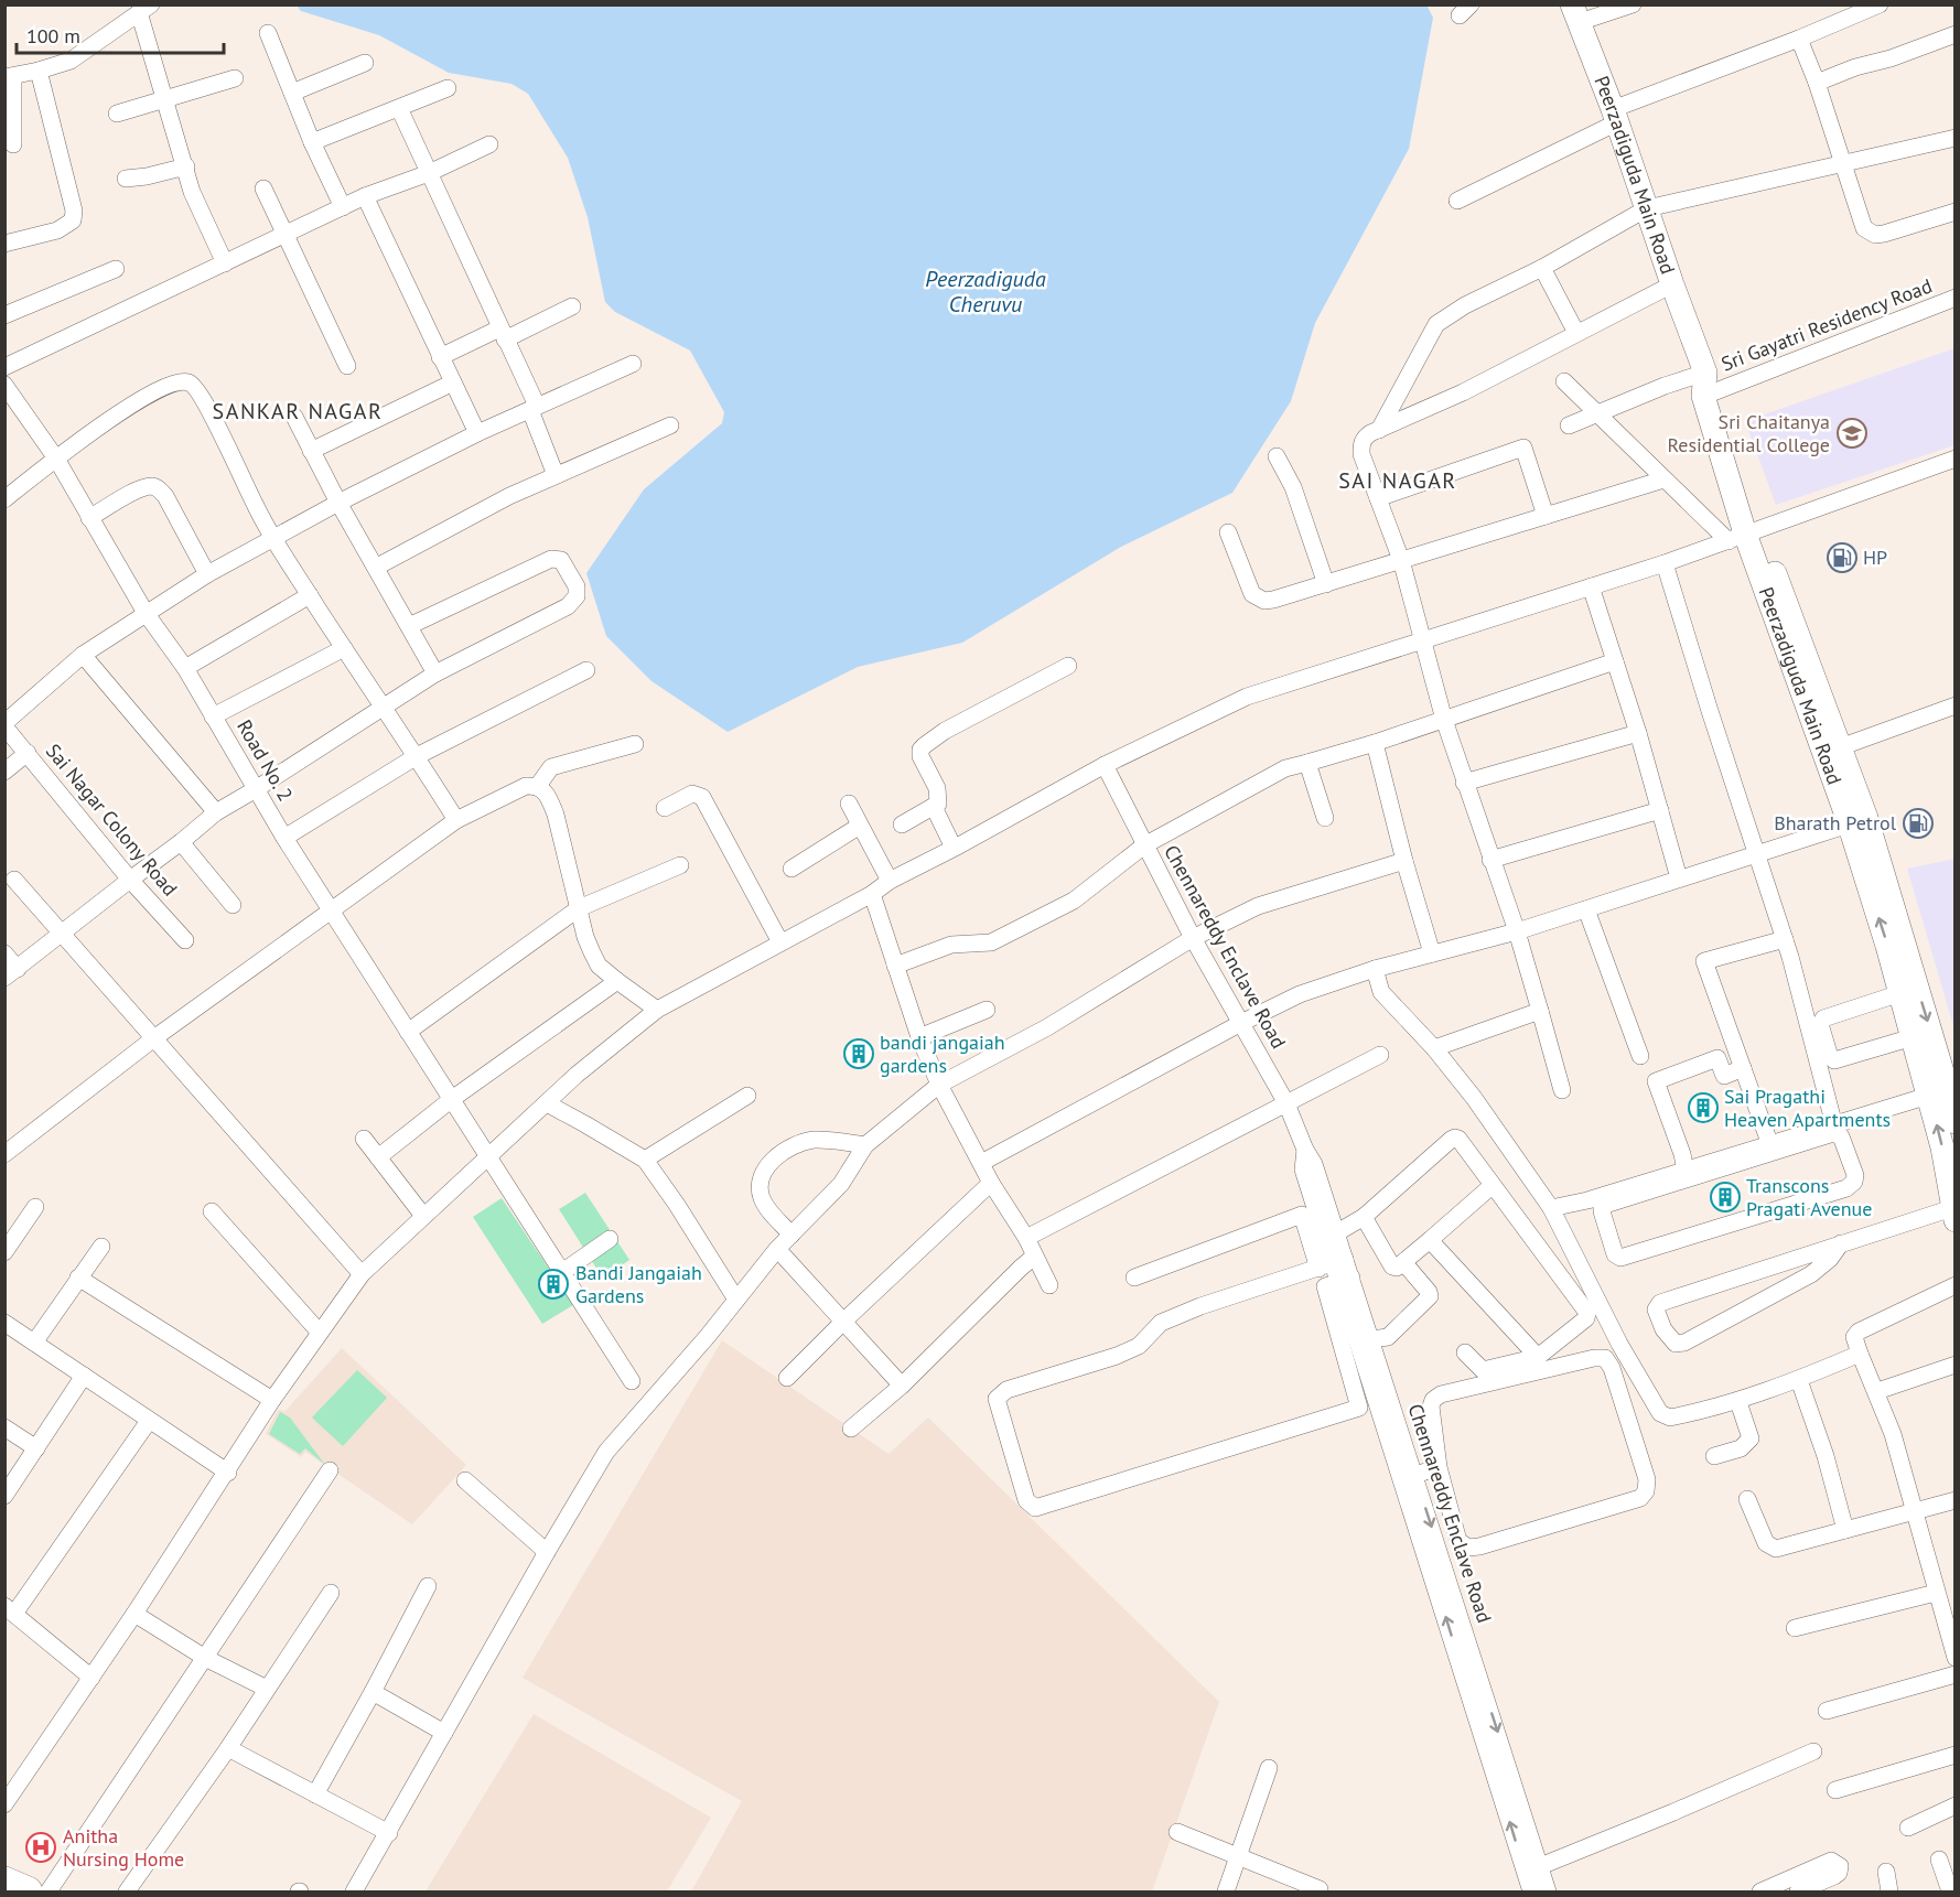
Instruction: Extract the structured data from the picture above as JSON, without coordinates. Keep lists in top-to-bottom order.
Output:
{
  "streets": {
    "street": [
      "Peerzadiguda Main Road",
      "Sri Gayatri Residency Road",
      "Road No. 2",
      "Sai Nagar Colony Road",
      "Chennareddy Enclave Road"
    ]
  },
  "crossings": [
    ["Peerzadiguda Main Road", "Sri Gayatri Residency Road"]
  ],
  "districts": ["SANKAR NAGAR", "SAI NAGAR"],
  "water": ["Peerzadiguda Cheruvu"],
  "places": {
    "school or university": ["Sri Chaitanya Residential College"],
    "fuel station": ["HP", "Bharath Petrol"],
    "building": [
      "bandi jangaiah gardens",
      "Sai Pragathi Heaven Apartments",
      "Transcons Pragati Avenue",
      "Bandi Jangaiah Gardens"
    ],
    "hospital": ["Anitha Nursing Home"]
  },
  "scale_bar": "100 m"
}
